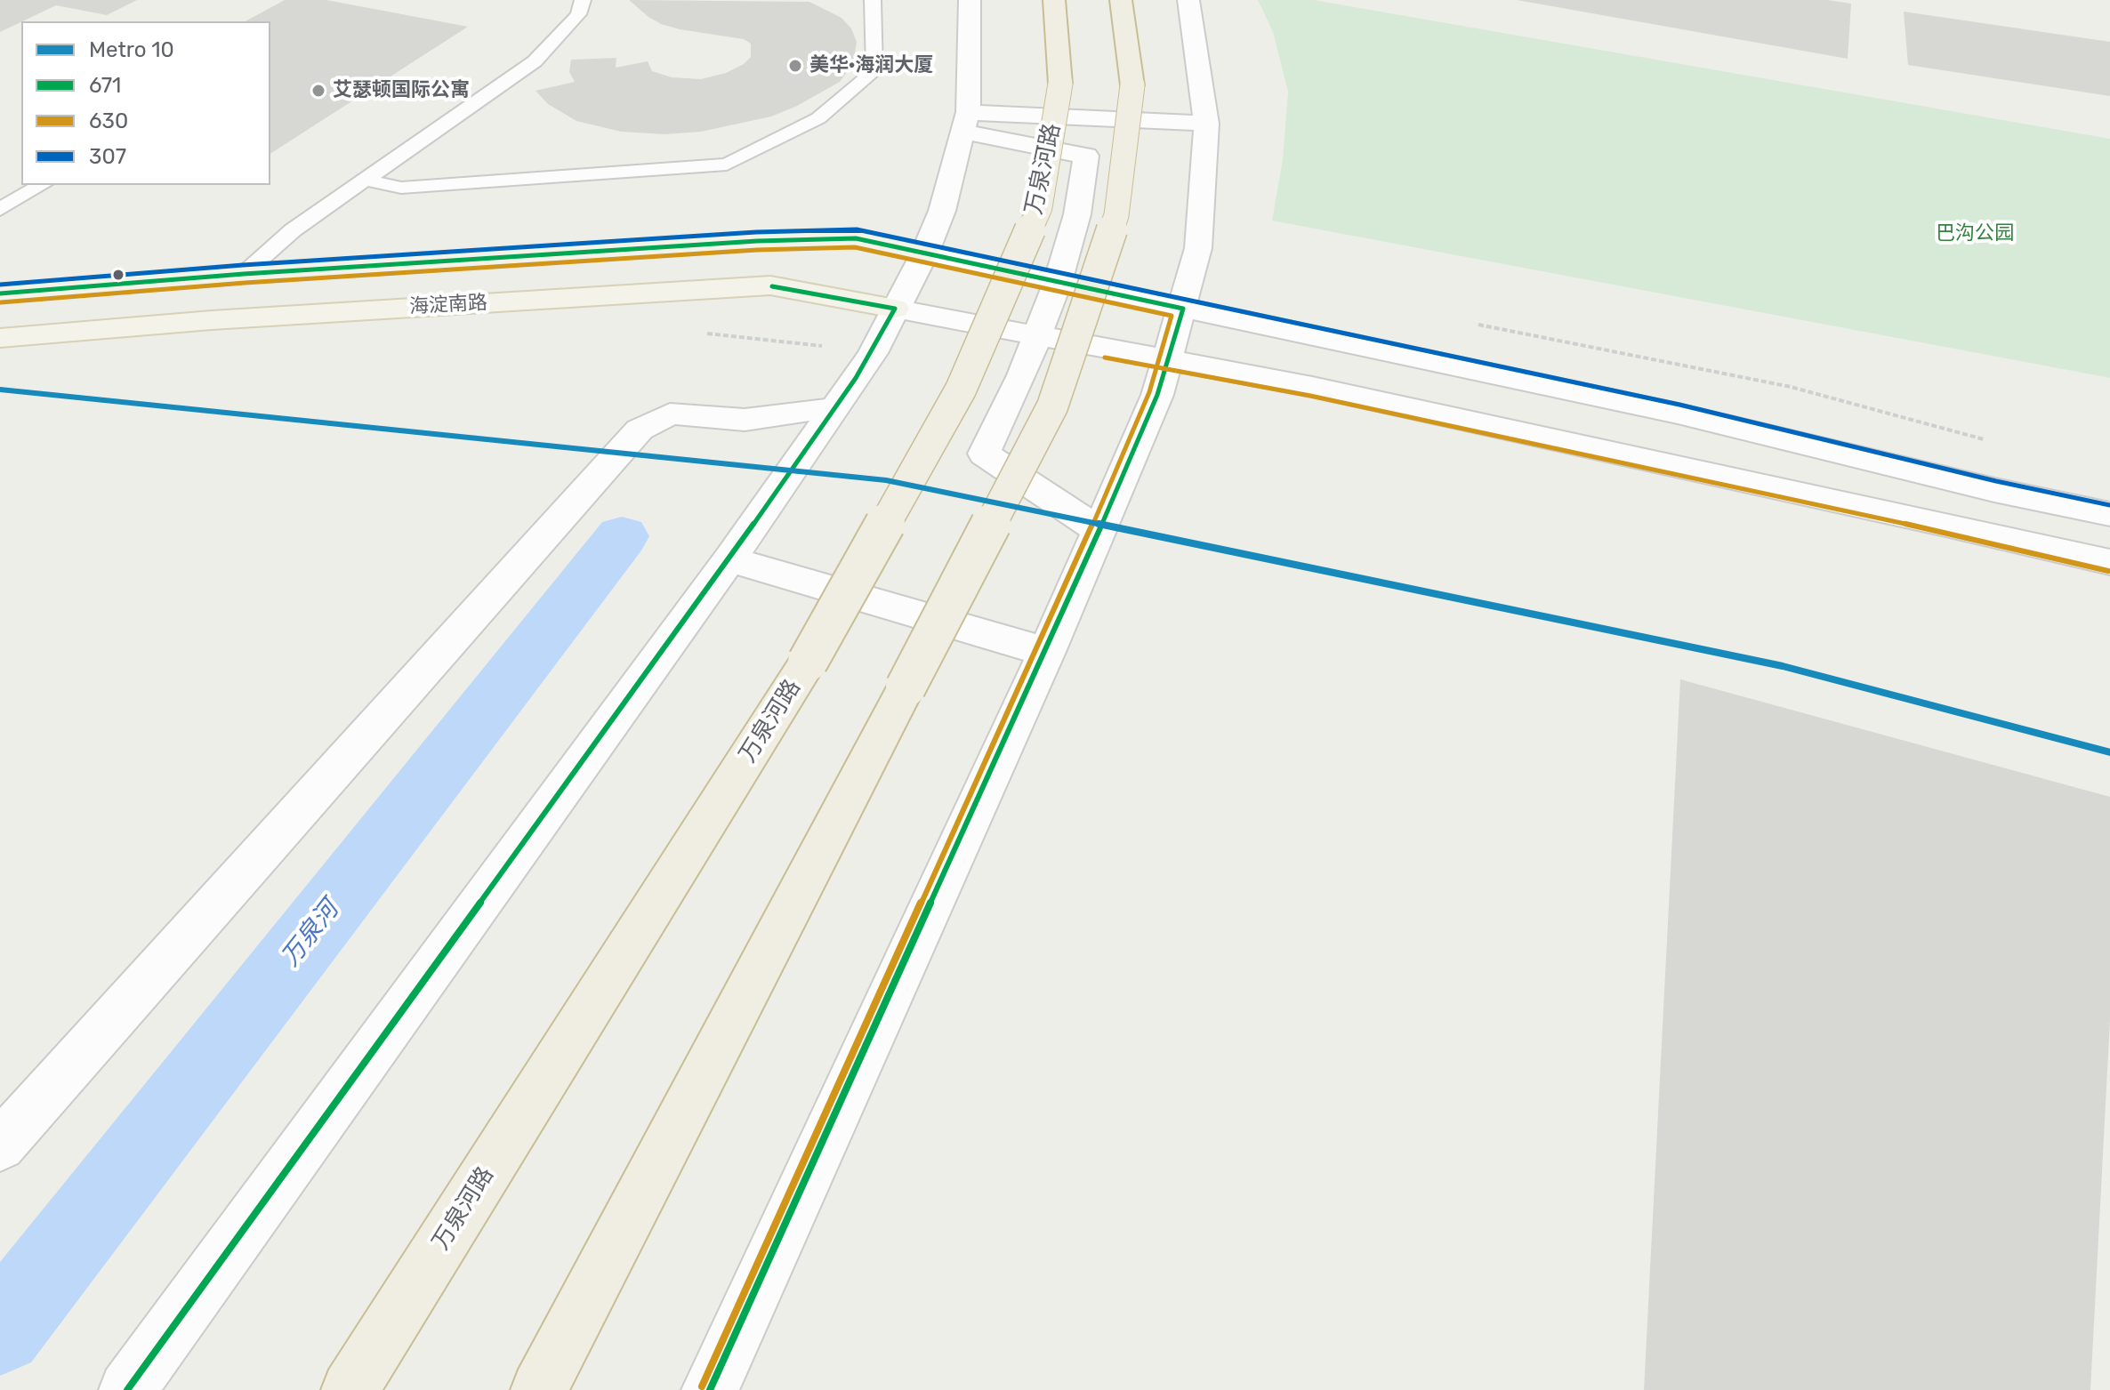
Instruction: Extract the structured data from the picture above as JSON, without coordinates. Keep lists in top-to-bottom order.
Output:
{
  "streets": {
    "highway": ["万泉河路"],
    "main road": ["海淀南路"]
  },
  "water": ["万泉河"],
  "parks": ["巴沟公园"],
  "places": ["美华·海润大厦", "艾瑟顿国际公寓"],
  "lines": [
    "transit line 307",
    "transit line 671",
    "transit line 630",
    "metro line 10"
  ],
  "legend": [
    "Metro 10",
    "671",
    "630",
    "307"
  ]
}
